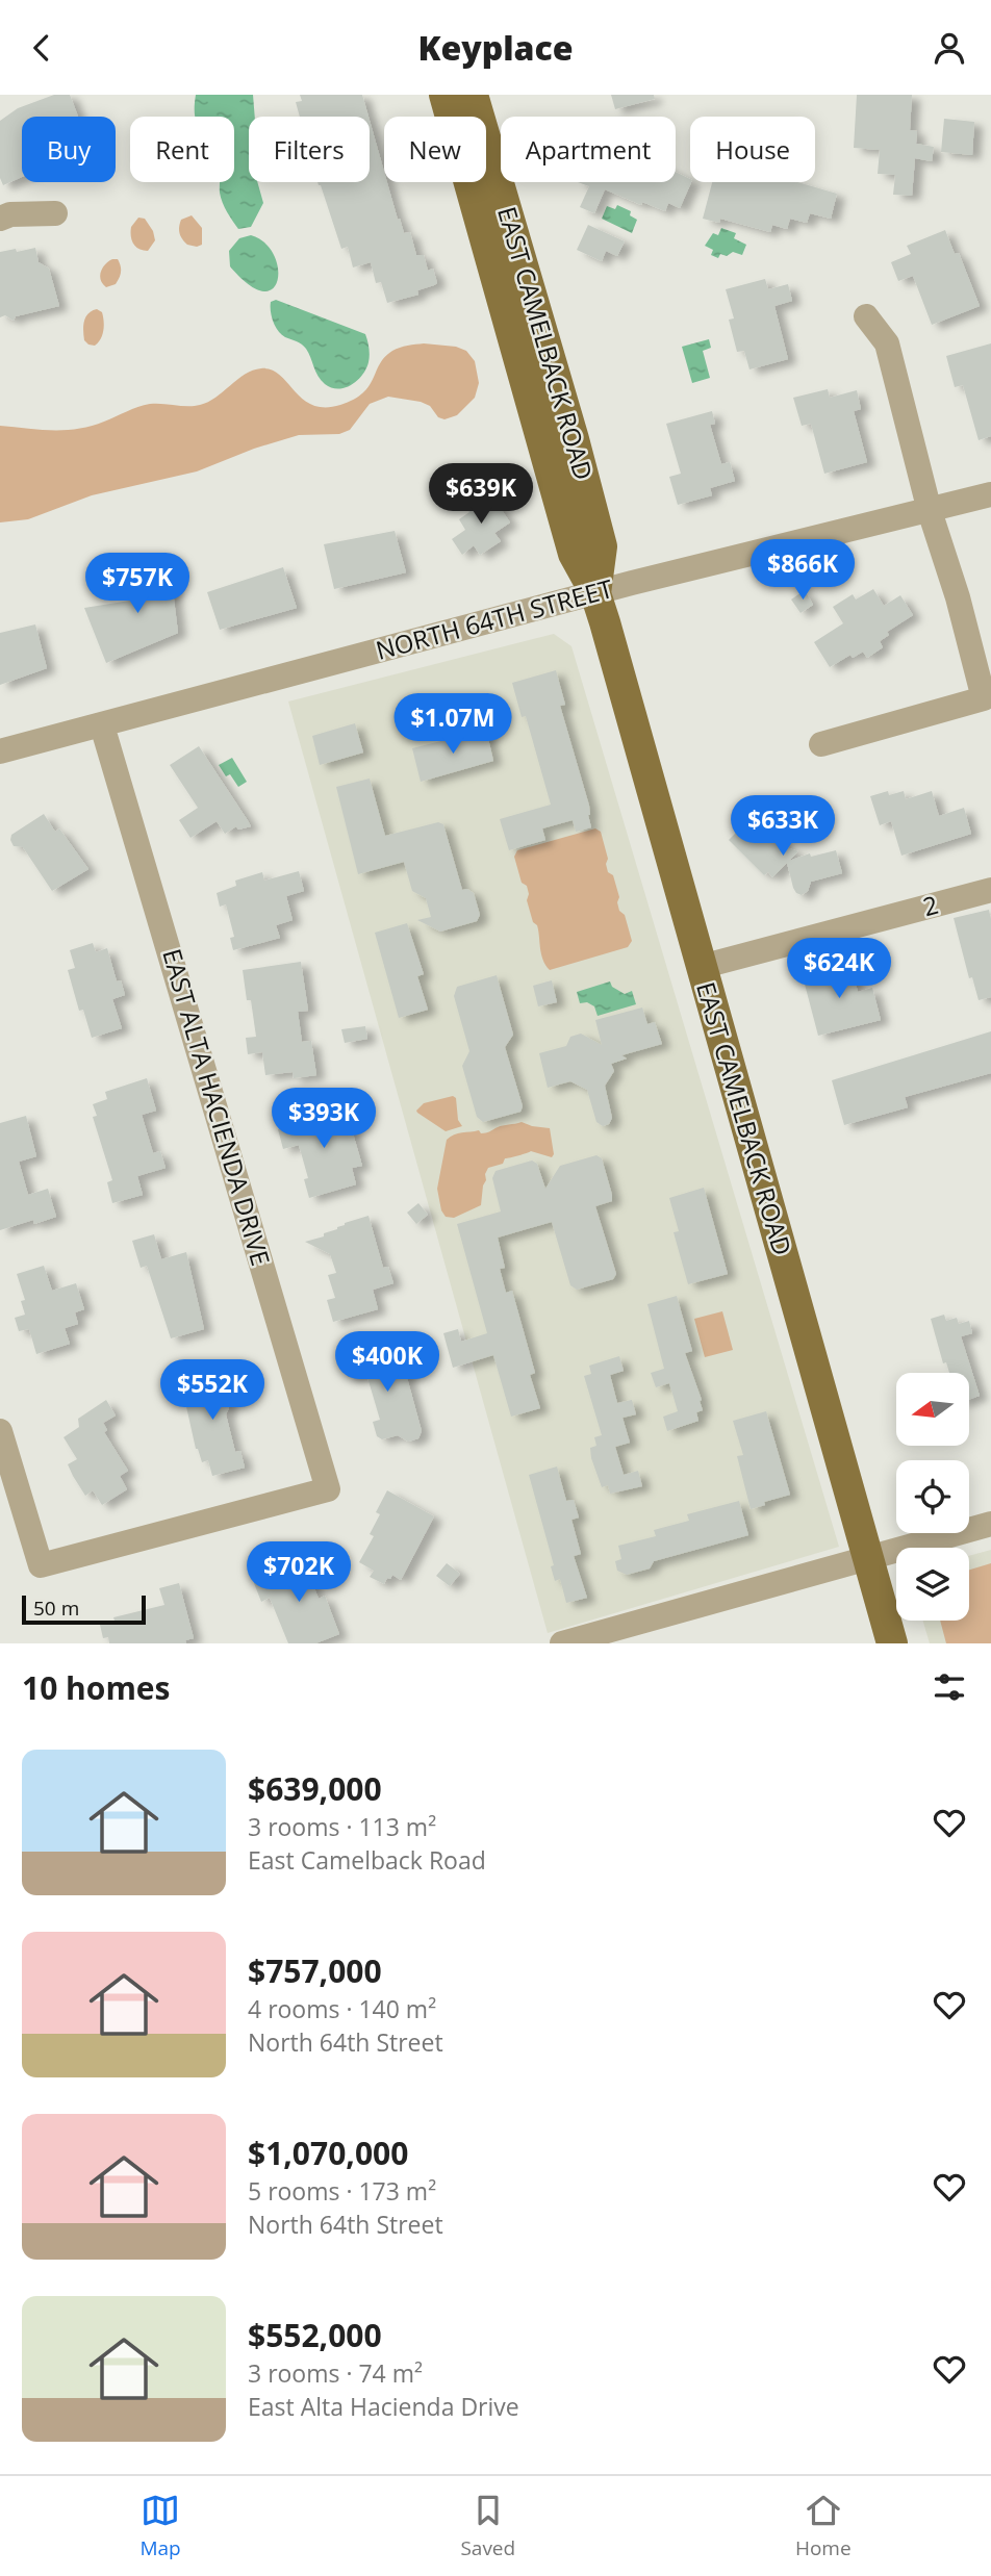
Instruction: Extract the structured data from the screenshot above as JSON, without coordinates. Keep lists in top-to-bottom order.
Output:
{
  "streets": {
    "main road": ["EAST CAMELBACK ROAD"],
    "street": ["NORTH 64TH STREET", "2", "EAST ALTA HACIENDA DRIVE"]
  },
  "crossings": [
    ["EAST CAMELBACK ROAD", "NORTH 64TH STREET"],
    ["EAST CAMELBACK ROAD", "2"],
    ["NORTH 64TH STREET", "EAST ALTA HACIENDA DRIVE"]
  ],
  "scale_bar": "50 m",
  "north": "left",
  "page": {
    "header": "Keyplace",
    "chip": [
      "Buy",
      "Rent",
      "Filters",
      "New",
      "Apartment",
      "House"
    ],
    "price": [
      "$639K",
      "$866K",
      "$757K",
      "$1.07M",
      "$633K",
      "$624K",
      "$393K",
      "$400K",
      "$552K",
      "$702K"
    ],
    "scale": "50 m",
    "heading": "10 homes",
    "list": [
      {
        "name": "$639,000",
        "note": "3 rooms · 113 m² · East Camelback Road"
      },
      {
        "name": "$757,000",
        "note": "4 rooms · 140 m² · North 64th Street"
      },
      {
        "name": "$1,070,000",
        "note": "5 rooms · 173 m² · North 64th Street"
      },
      {
        "name": "$552,000",
        "note": "3 rooms · 74 m² · East Alta Hacienda Drive"
      }
    ],
    "tabs": ["Map", "Saved", "Home"]
  }
}
